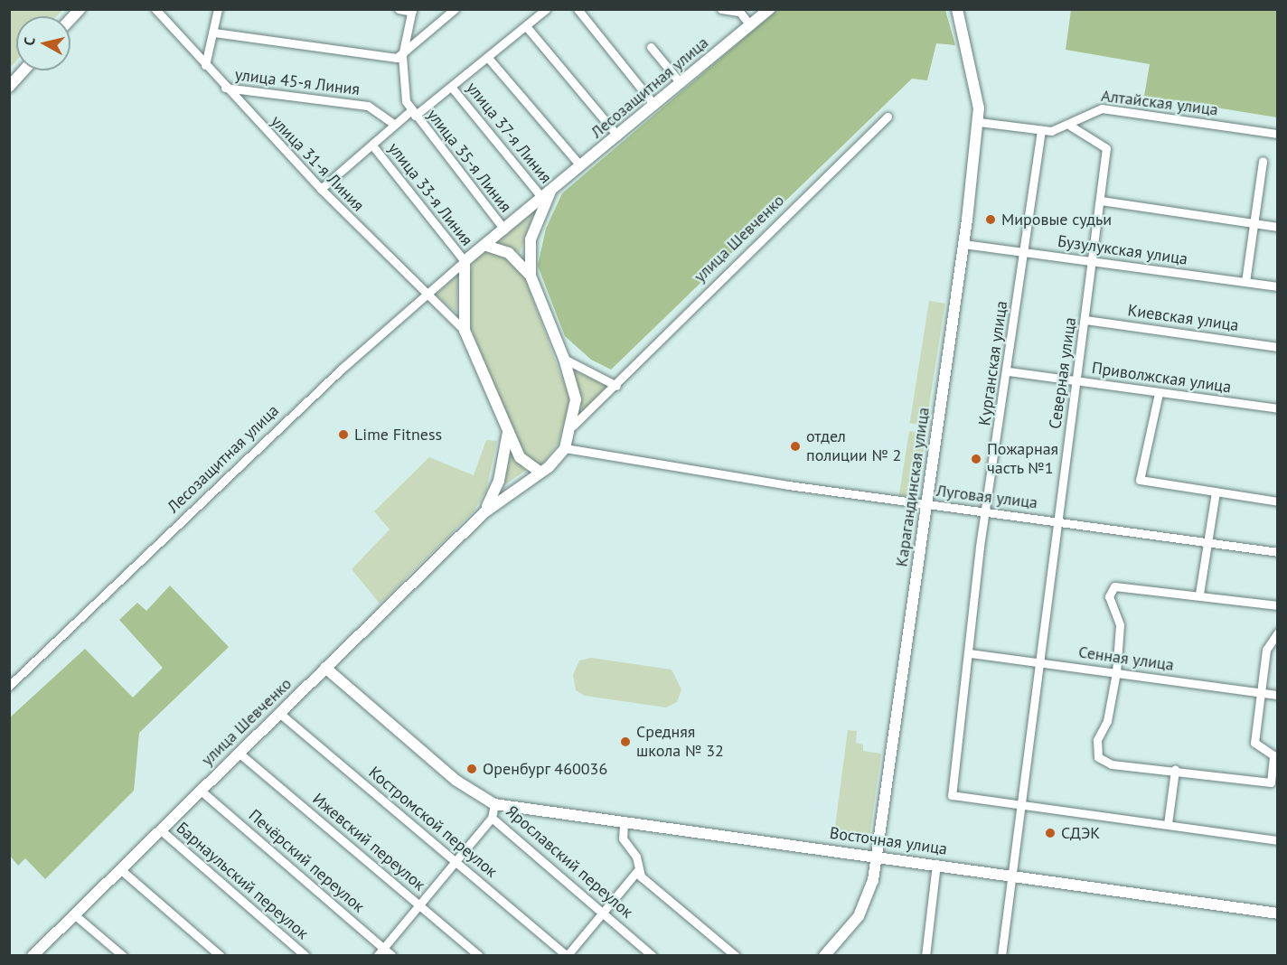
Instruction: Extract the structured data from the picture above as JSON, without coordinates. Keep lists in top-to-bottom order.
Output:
{
  "streets": {
    "main road": [
      "Лесозащитная улица",
      "улица Шевченко",
      "Карагандинская улица",
      "Восточная улица",
      "Ярославский переулок"
    ],
    "street": [
      "улица 45-я Линия",
      "Алтайская улица",
      "улица 37-я Линия",
      "улица 35-я Линия",
      "улица 31-я Линия",
      "улица 33-я Линия",
      "Бузулукская улица",
      "Киевская улица",
      "Курганская улица",
      "Северная улица",
      "Приволжская улица",
      "Луговая улица",
      "Сенная улица",
      "Костромской переулок",
      "Ижевский переулок",
      "Печёрский переулок",
      "Барнаульский переулок"
    ]
  },
  "crossings": [
    ["улица 45-я Линия", "улица 31-я Линия"],
    ["Лесозащитная улица", "улица 37-я Линия"],
    ["Лесозащитная улица", "улица 35-я Линия"],
    ["Лесозащитная улица", "улица 31-я Линия"],
    ["Лесозащитная улица", "улица 33-я Линия"],
    ["Алтайская улица", "Курганская улица"],
    ["Алтайская улица", "Северная улица"],
    ["Алтайская улица", "Карагандинская улица"],
    ["улица Шевченко", "Луговая улица"],
    ["улица Шевченко", "Костромской переулок"],
    ["улица Шевченко", "Ижевский переулок"],
    ["улица Шевченко", "Печёрский переулок"],
    ["улица Шевченко", "Ярославский переулок"],
    ["улица Шевченко", "Барнаульский переулок"],
    ["Бузулукская улица", "Курганская улица"],
    ["Бузулукская улица", "Северная улица"],
    ["Бузулукская улица", "Карагандинская улица"],
    ["Киевская улица", "Северная улица"],
    ["Курганская улица", "Северная улица"],
    ["Курганская улица", "Приволжская улица"],
    ["Курганская улица", "Луговая улица"],
    ["Курганская улица", "Сенная улица"],
    ["Северная улица", "Приволжская улица"],
    ["Северная улица", "Луговая улица"],
    ["Северная улица", "Сенная улица"],
    ["Северная улица", "Восточная улица"],
    ["Карагандинская улица", "Луговая улица"],
    ["Карагандинская улица", "Восточная улица"],
    ["Восточная улица", "Ярославский переулок"]
  ],
  "places": [
    "Мировые судьи",
    "Lime Fitness",
    "отдел полиции № 2",
    "Пожарная часть №1",
    "Средняя школа № 32",
    "Оренбург 460036",
    "СДЭК"
  ],
  "north": "left"
}
